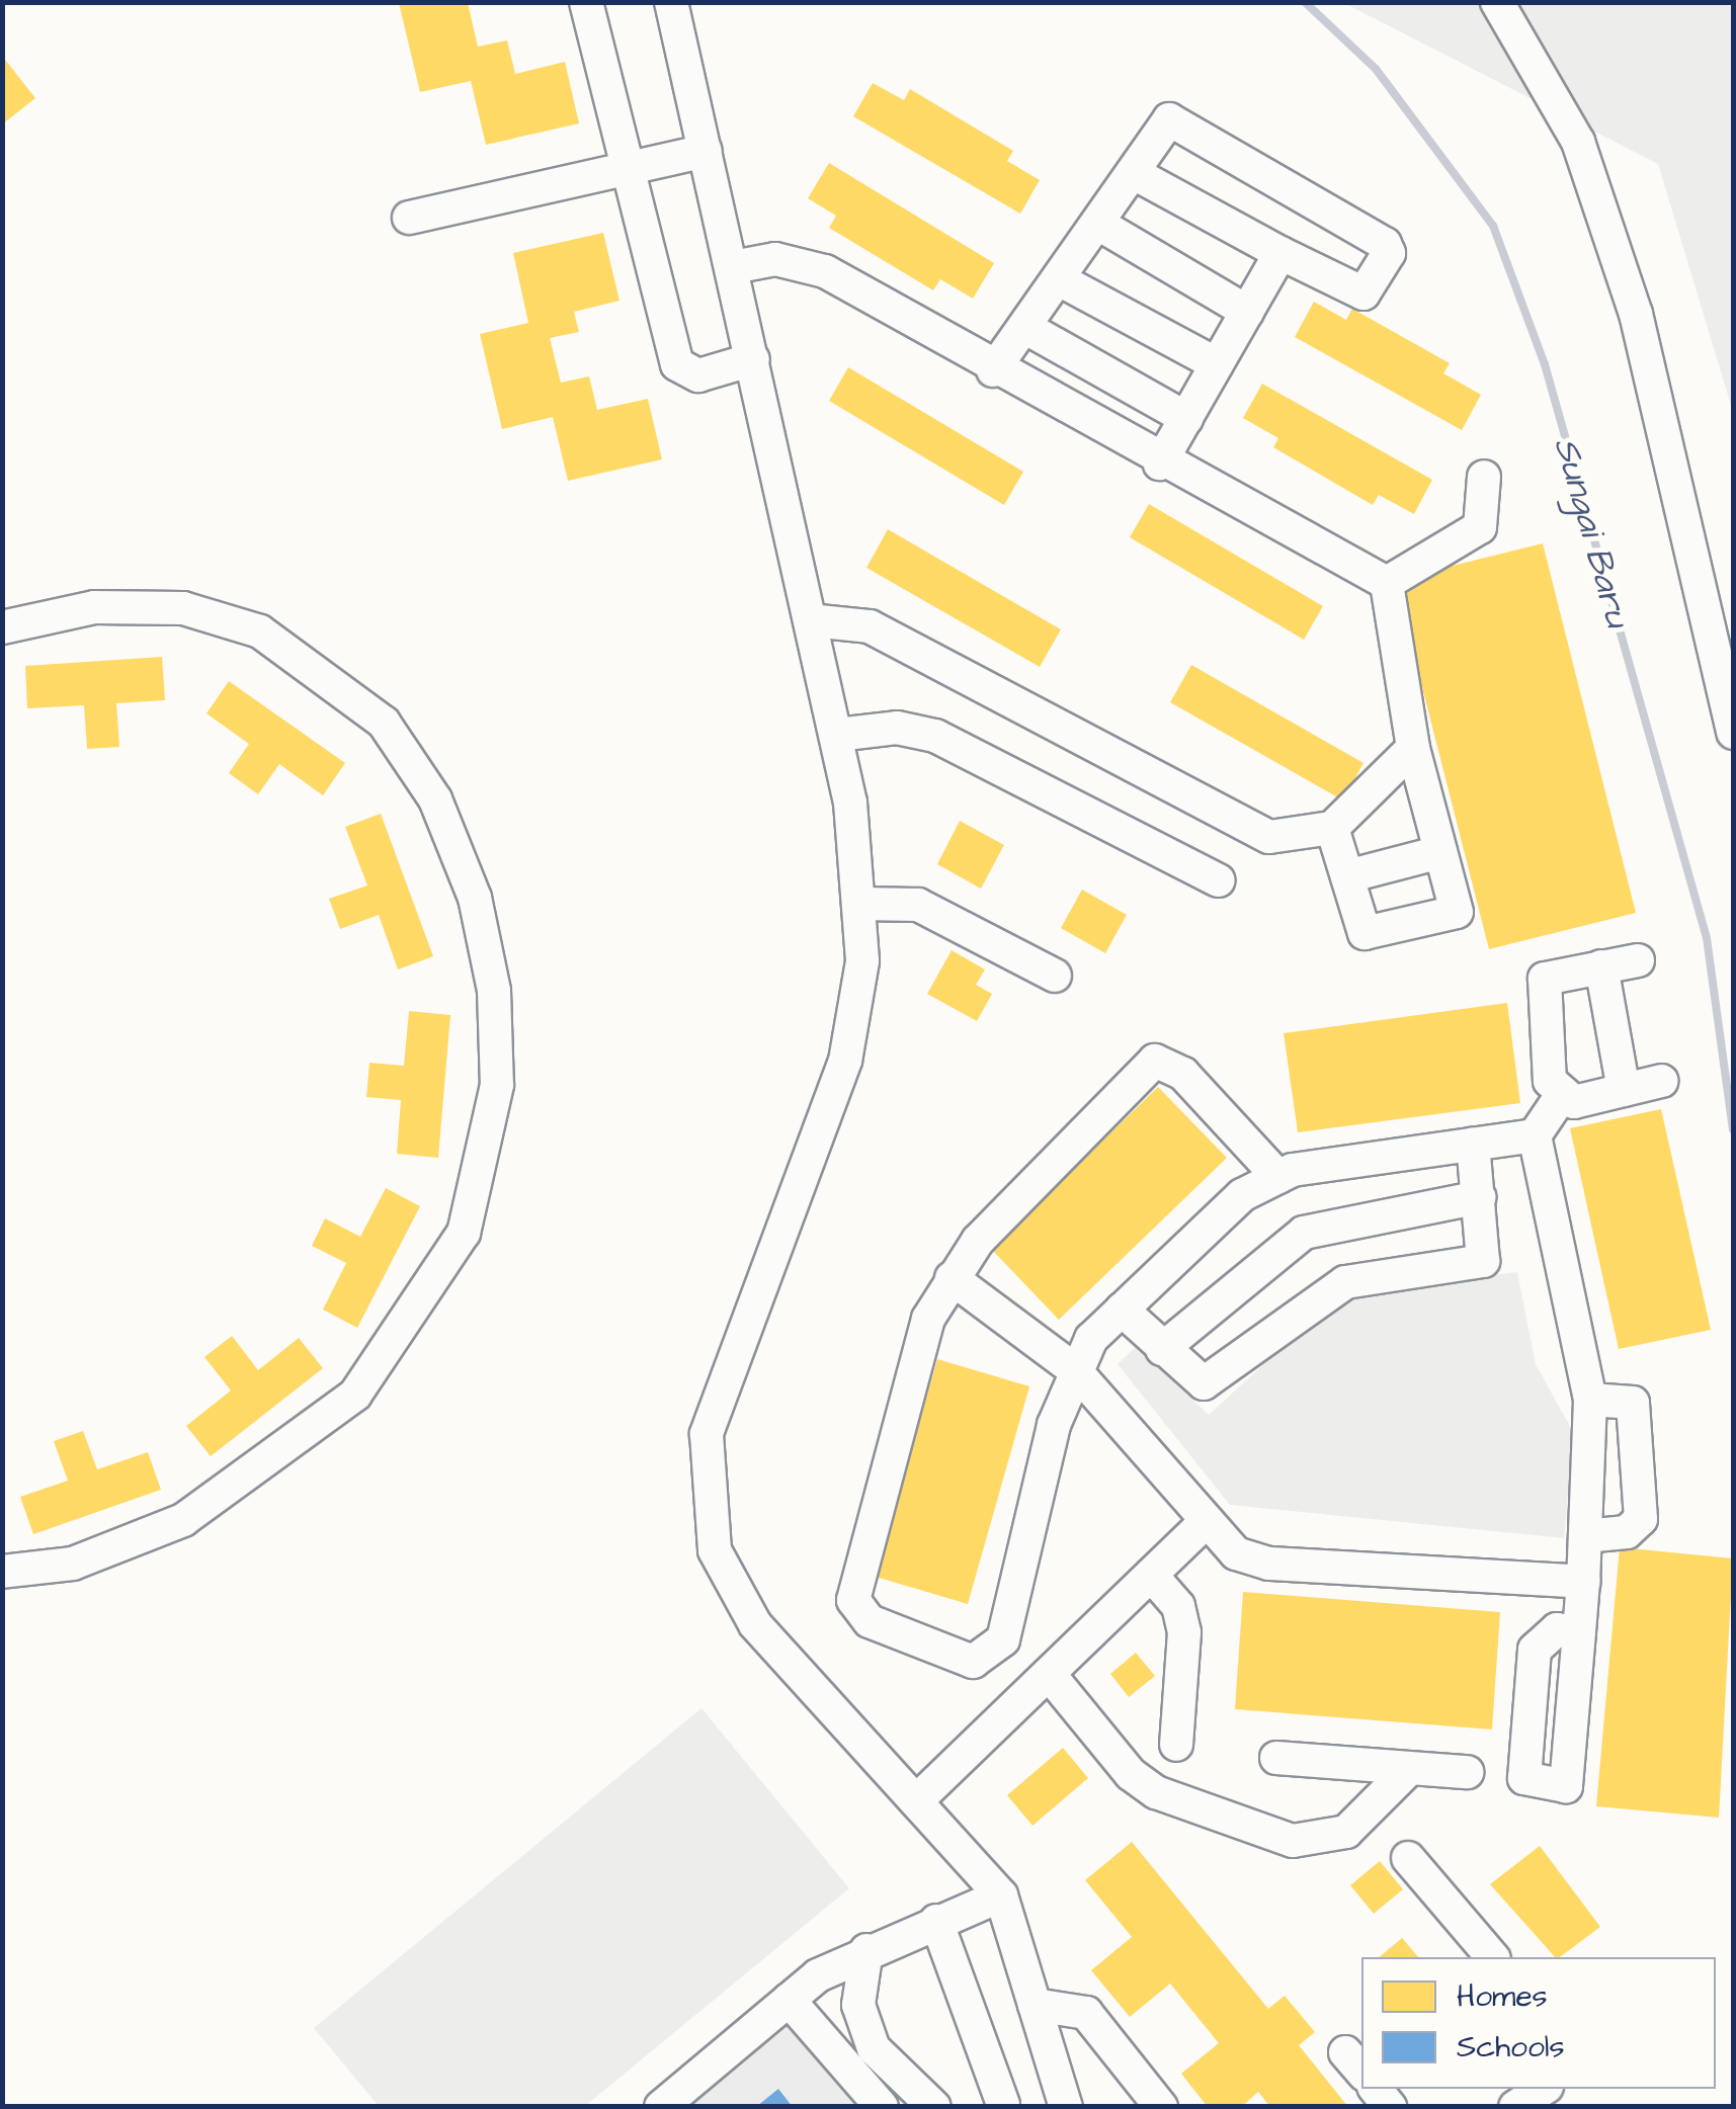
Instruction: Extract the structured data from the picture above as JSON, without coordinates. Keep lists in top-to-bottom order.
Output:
{
  "water": ["Sungai Baru"],
  "legend": ["Homes", "Schools"]
}
